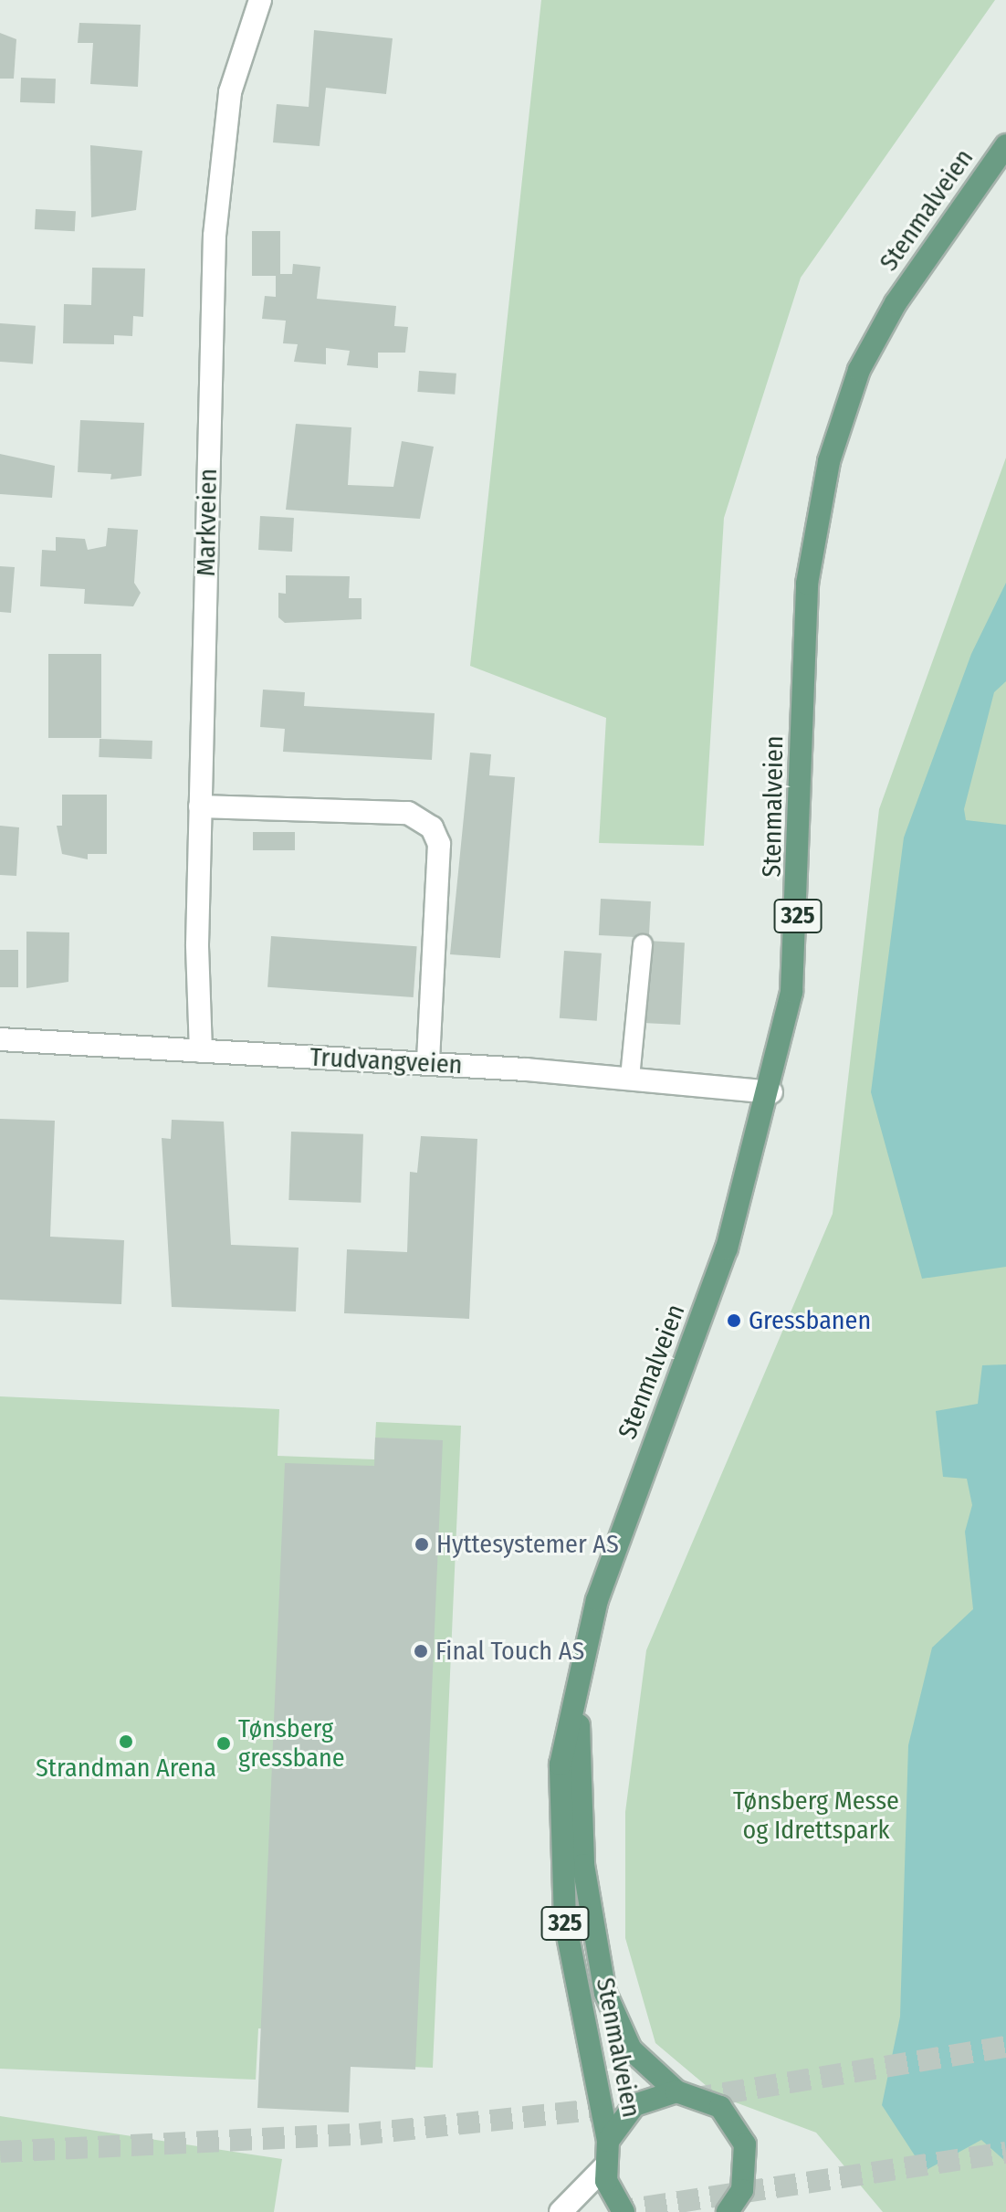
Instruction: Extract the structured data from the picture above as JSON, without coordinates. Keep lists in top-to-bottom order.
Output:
{
  "streets": {
    "main road": ["Stenmalveien", "325"],
    "street": ["Markveien", "Trudvangveien"]
  },
  "crossings": [
    ["Stenmalveien", "325"],
    ["Stenmalveien", "Trudvangveien"],
    ["Markveien", "Trudvangveien"]
  ],
  "parks": ["Tønsberg Messe og Idrettspark"],
  "places": [
    "Gressbanen",
    "Hyttesystemer AS",
    "Final Touch AS",
    "Strandman Arena",
    "Tønsberg gressbane"
  ]
}
